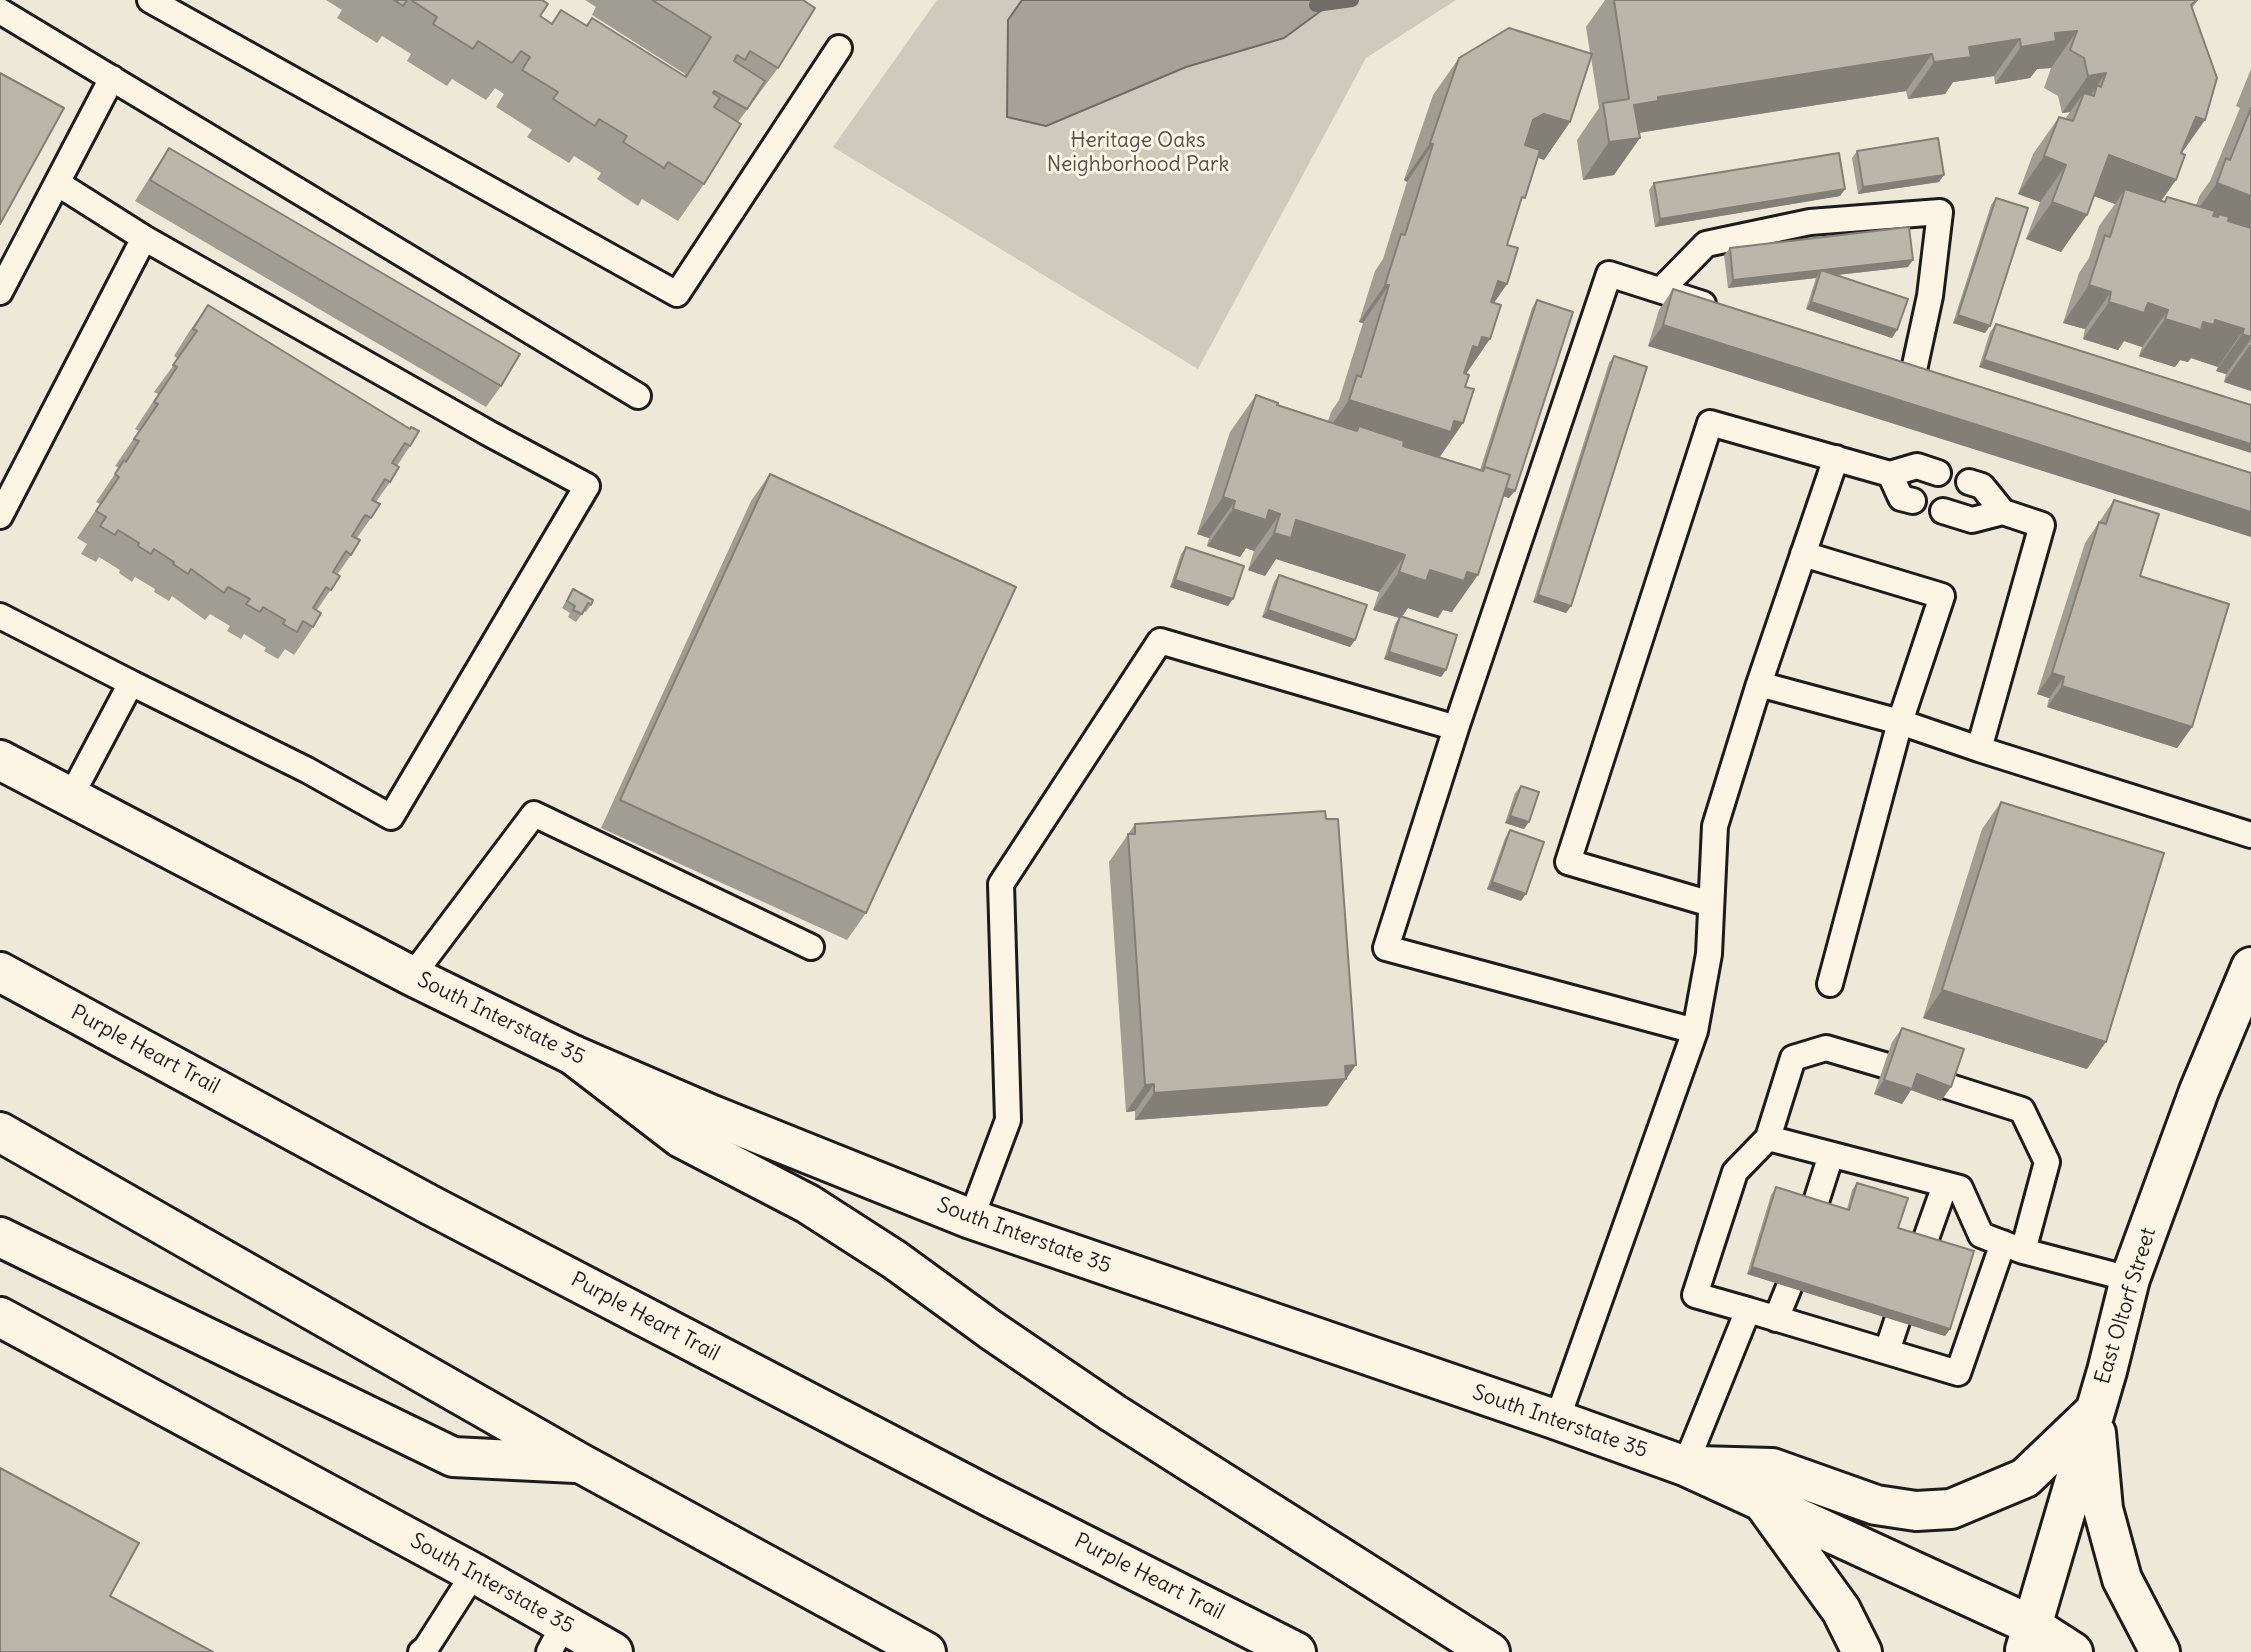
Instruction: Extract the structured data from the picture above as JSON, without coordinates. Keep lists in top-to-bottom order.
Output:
{
  "streets": {
    "main road": ["South Interstate 35", "Purple Heart Trail", "East Oltorf Street"]
  },
  "crossings": [
    ["South Interstate 35", "East Oltorf Street"]
  ],
  "parks": ["Heritage Oaks Neighborhood Park"]
}
